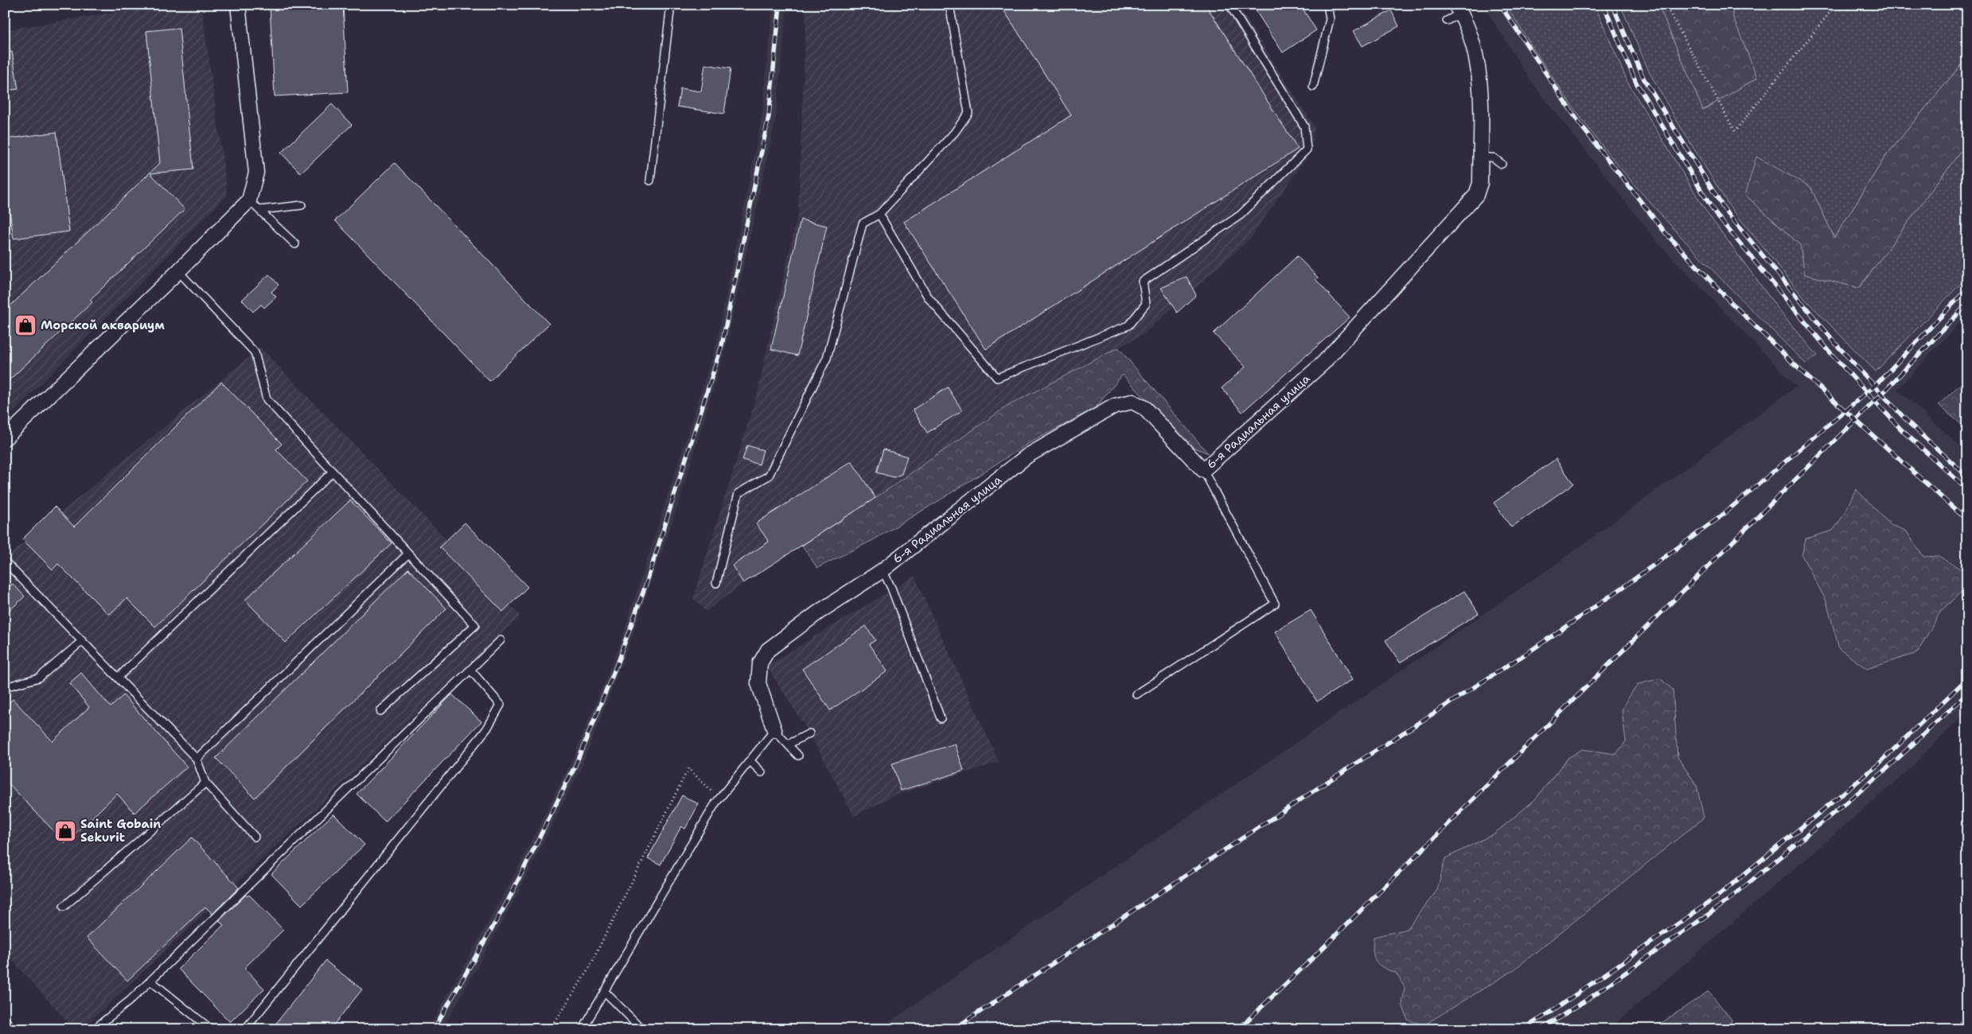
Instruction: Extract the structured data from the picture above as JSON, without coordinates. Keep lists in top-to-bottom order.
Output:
{
  "streets": {
    "street": ["6-я Радиальная улица"]
  },
  "places": {
    "shop": ["Морской аквариум", "Saint Gobain Sekurit"]
  }
}
